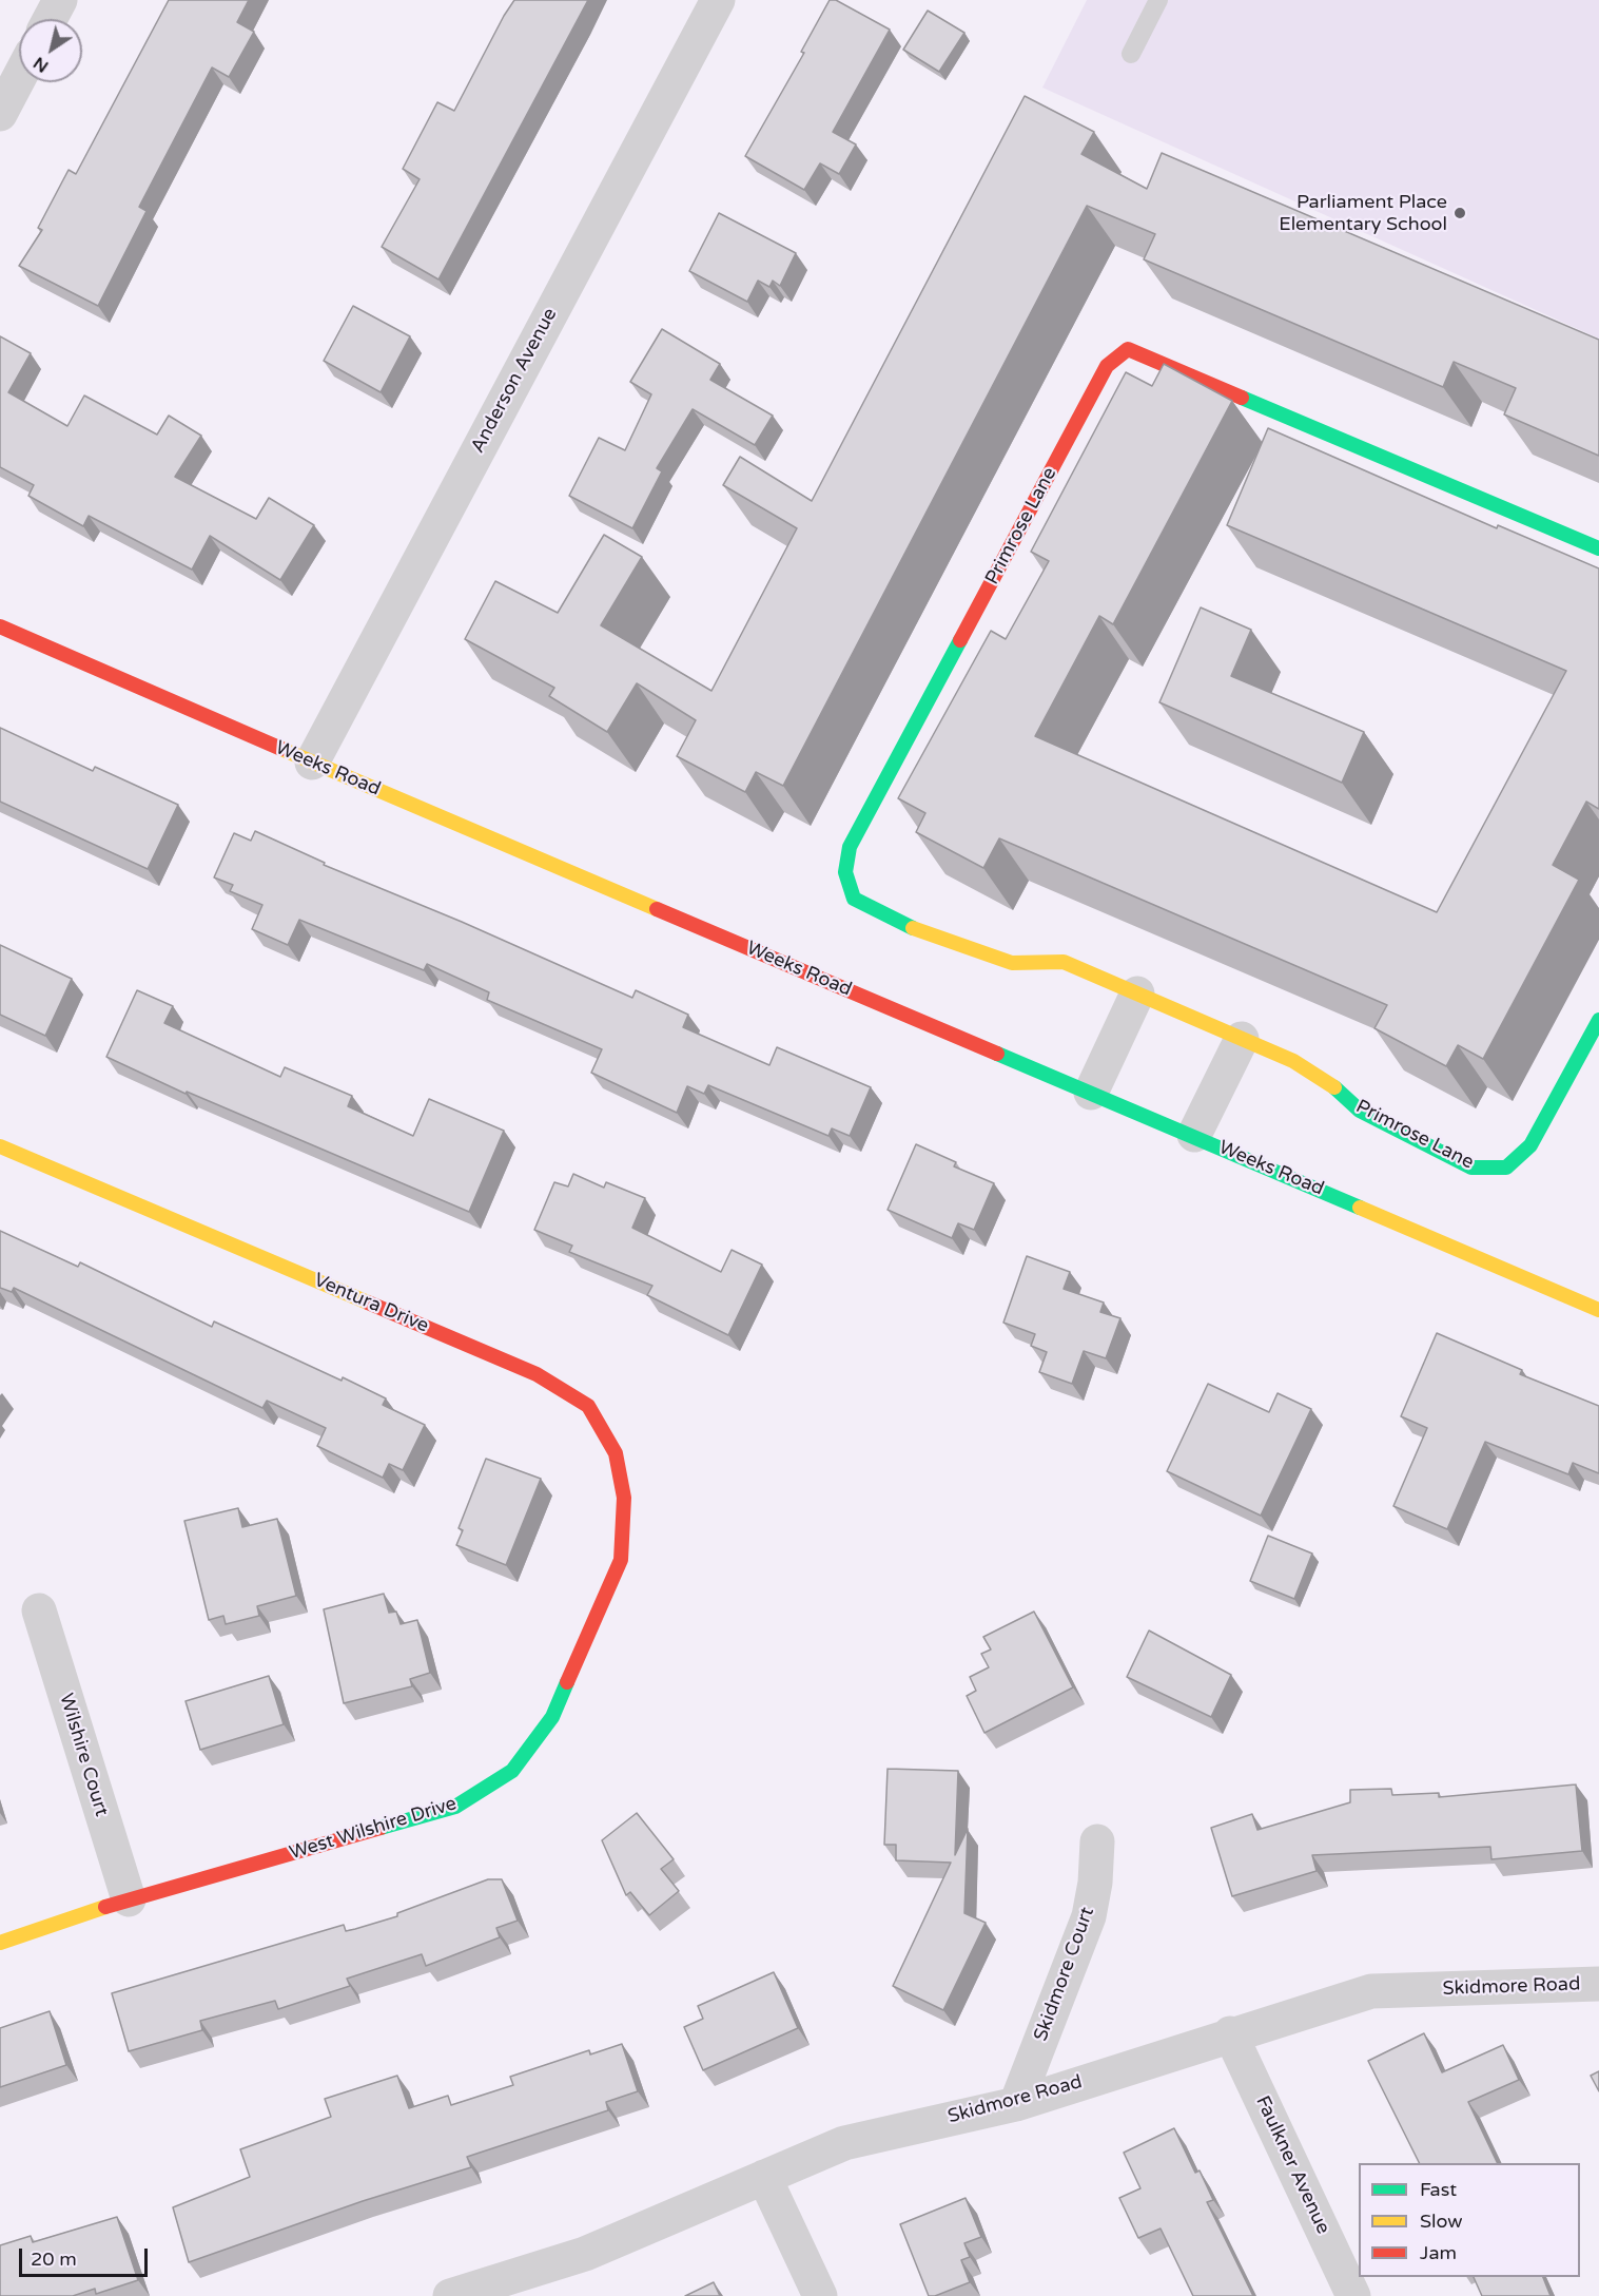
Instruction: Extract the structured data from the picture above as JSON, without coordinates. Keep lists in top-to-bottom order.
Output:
{
  "streets": {
    "street": [
      "Anderson Avenue",
      "Primrose Lane",
      "Weeks Road",
      "Ventura Drive",
      "Wilshire Court",
      "West Wilshire Drive",
      "Skidmore Court",
      "Skidmore Road",
      "Faulkner Avenue"
    ]
  },
  "crossings": [
    ["Anderson Avenue", "Weeks Road"],
    ["Ventura Drive", "West Wilshire Drive"],
    ["Wilshire Court", "West Wilshire Drive"],
    ["Skidmore Court", "Skidmore Road"],
    ["Skidmore Road", "Faulkner Avenue"]
  ],
  "places": ["Parliament Place Elementary School"],
  "legend": ["Fast", "Slow", "Jam"],
  "scale_bar": "20 m",
  "north": "bottom left"
}
